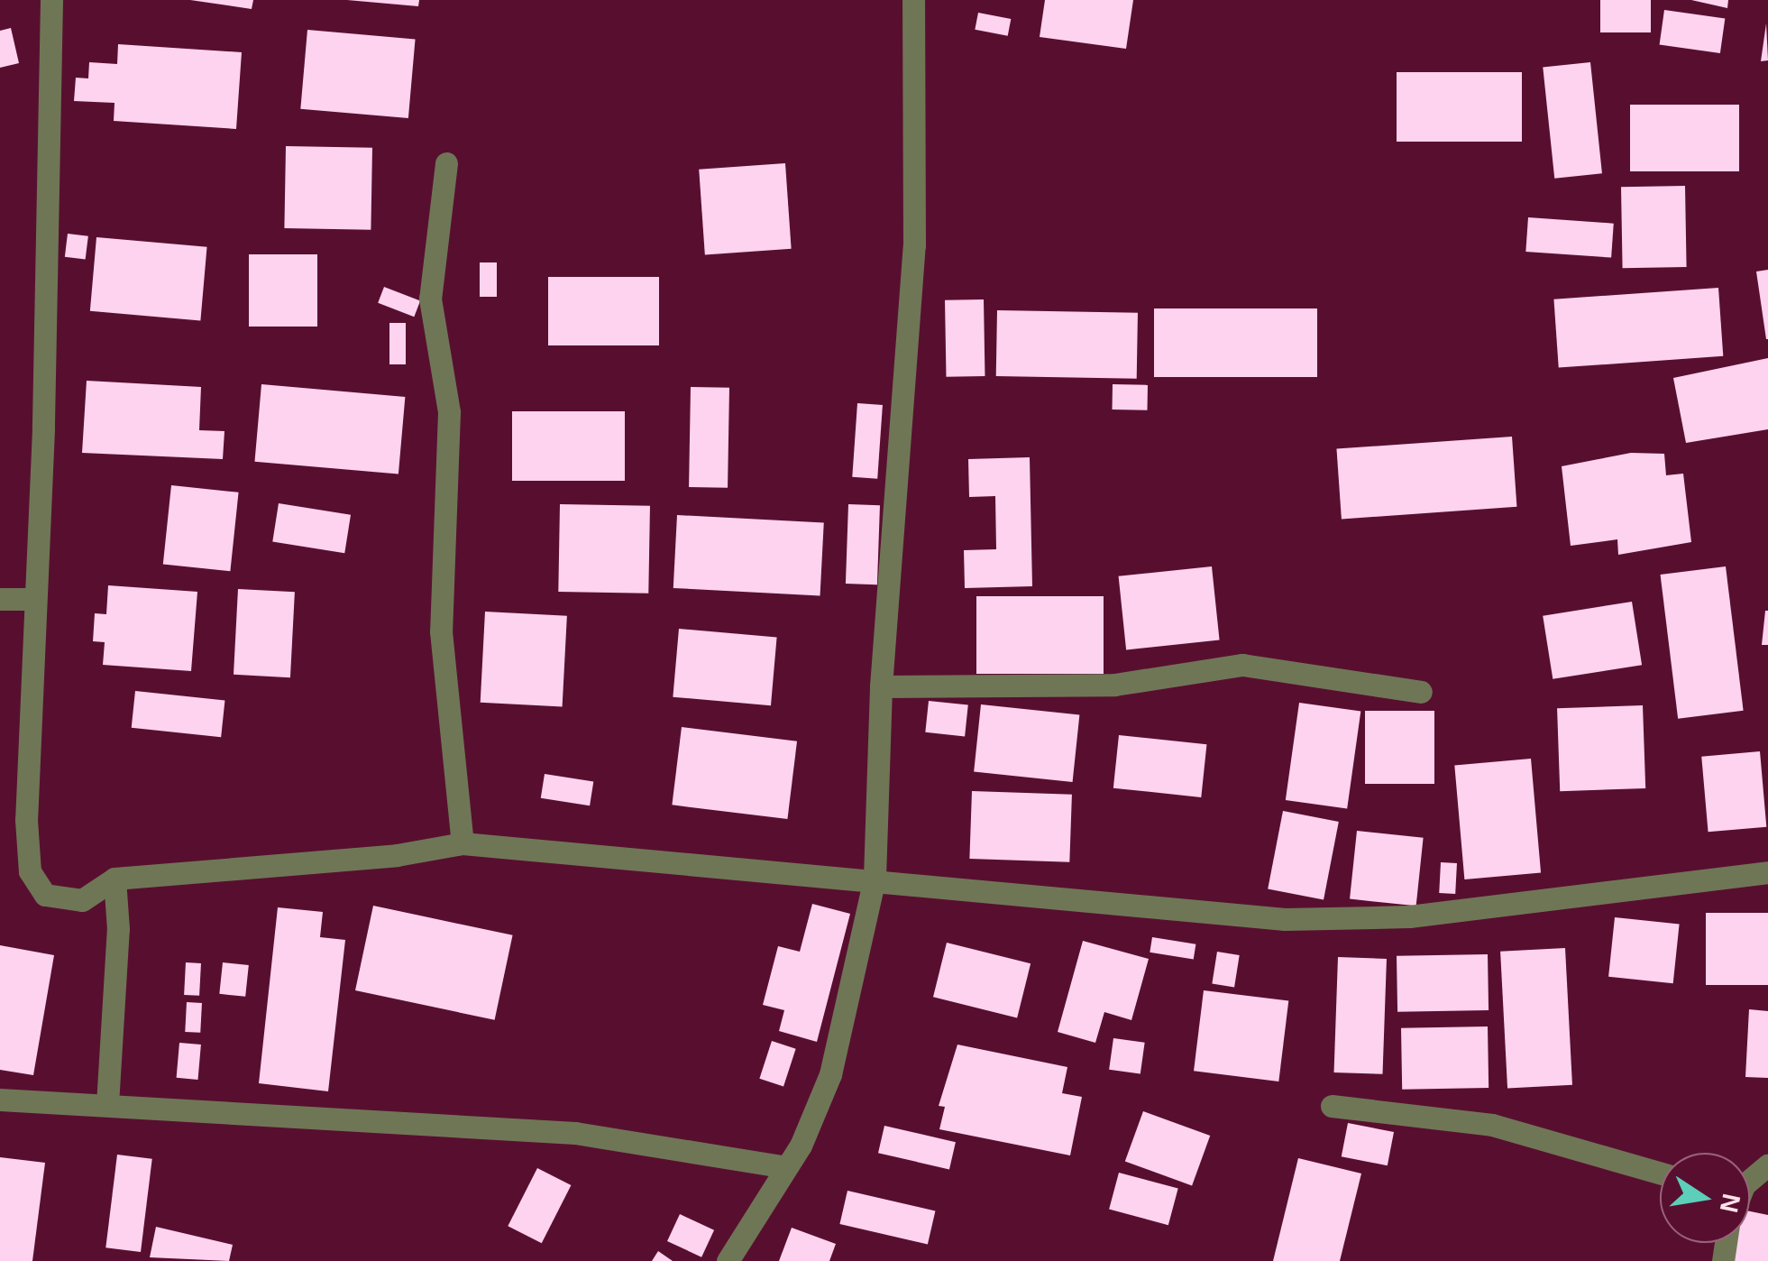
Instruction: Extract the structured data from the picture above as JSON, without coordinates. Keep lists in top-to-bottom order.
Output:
{
  "north": "right"
}
